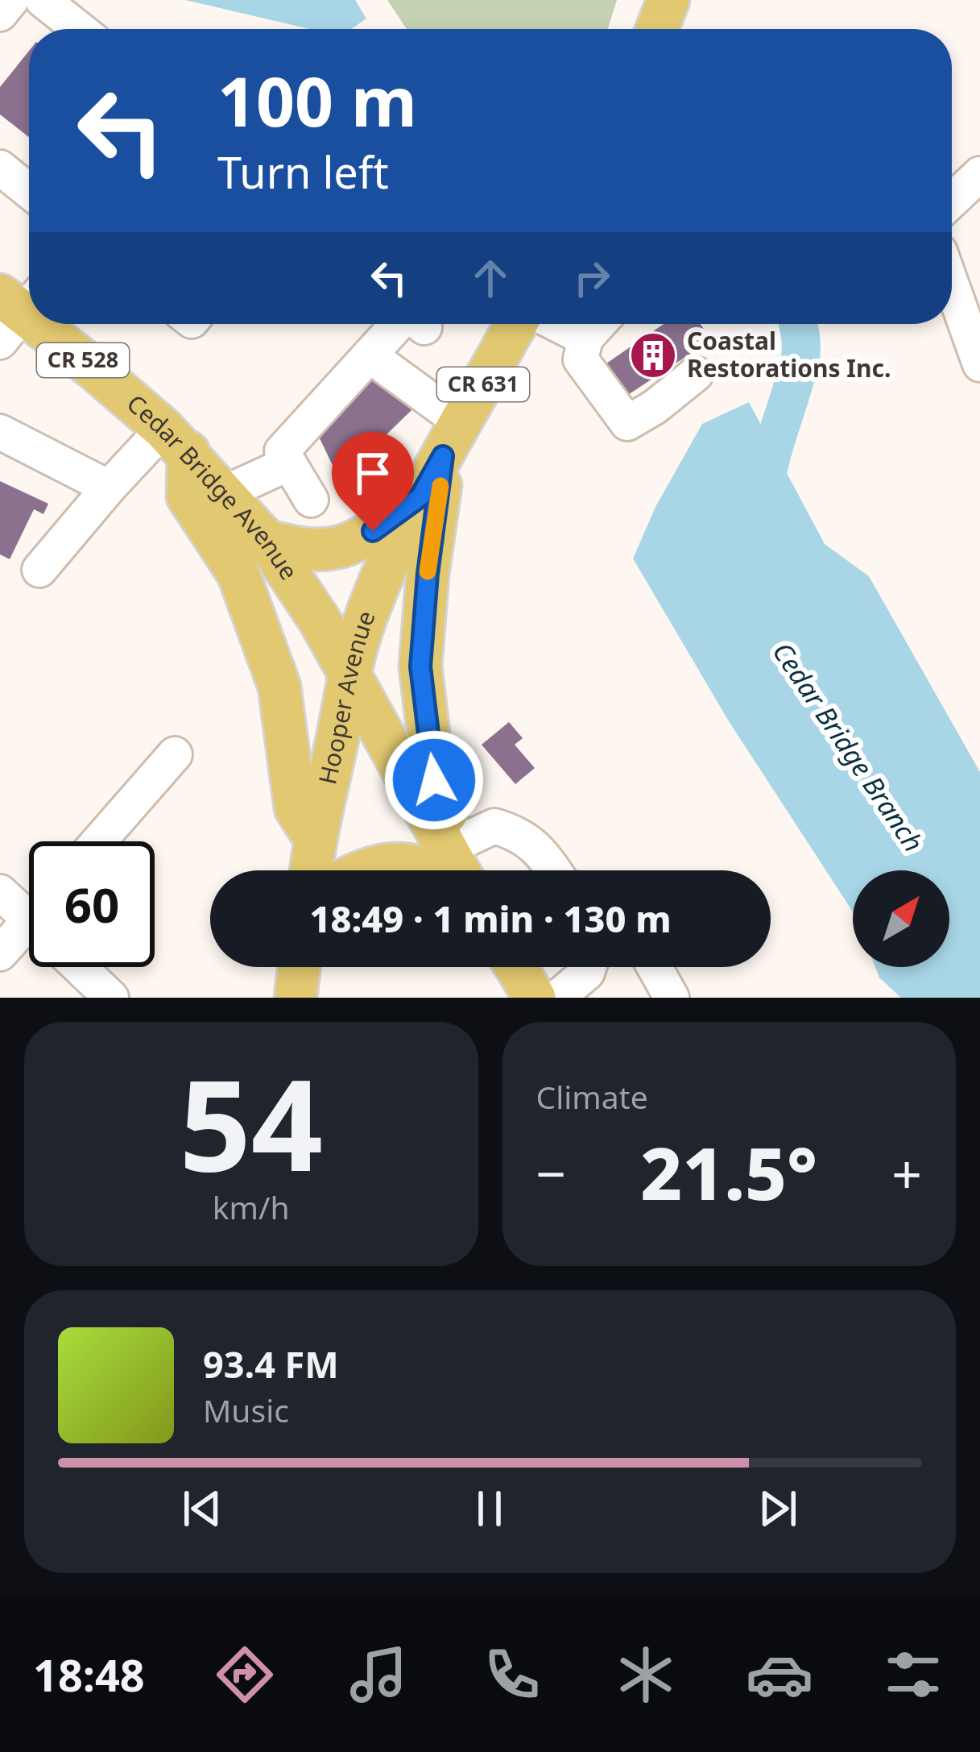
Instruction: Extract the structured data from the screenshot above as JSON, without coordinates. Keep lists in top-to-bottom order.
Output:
{
  "streets": {
    "main road": [
      "CR 528",
      "CR 631",
      "Cedar Bridge Avenue",
      "Hooper Avenue"
    ]
  },
  "crossings": [
    ["CR 528", "Cedar Bridge Avenue"],
    ["CR 528", "Hooper Avenue"],
    ["Cedar Bridge Avenue", "Hooper Avenue"]
  ],
  "water": ["Cedar Bridge Branch"],
  "places": {
    "building": ["Coastal Restorations Inc."]
  },
  "north": "top right",
  "page": {
    "turn": ["100 m", "Turn left"],
    "limit": "60",
    "trip": "18:49 · 1 min · 130 m",
    "tile": [
      ["54", "km/h"],
      "Climate"
    ],
    "heat": ["−", "21.5°", "+"],
    "song": ["93.4 FM", "Music"],
    "tabs": "18:48"
  }
}
